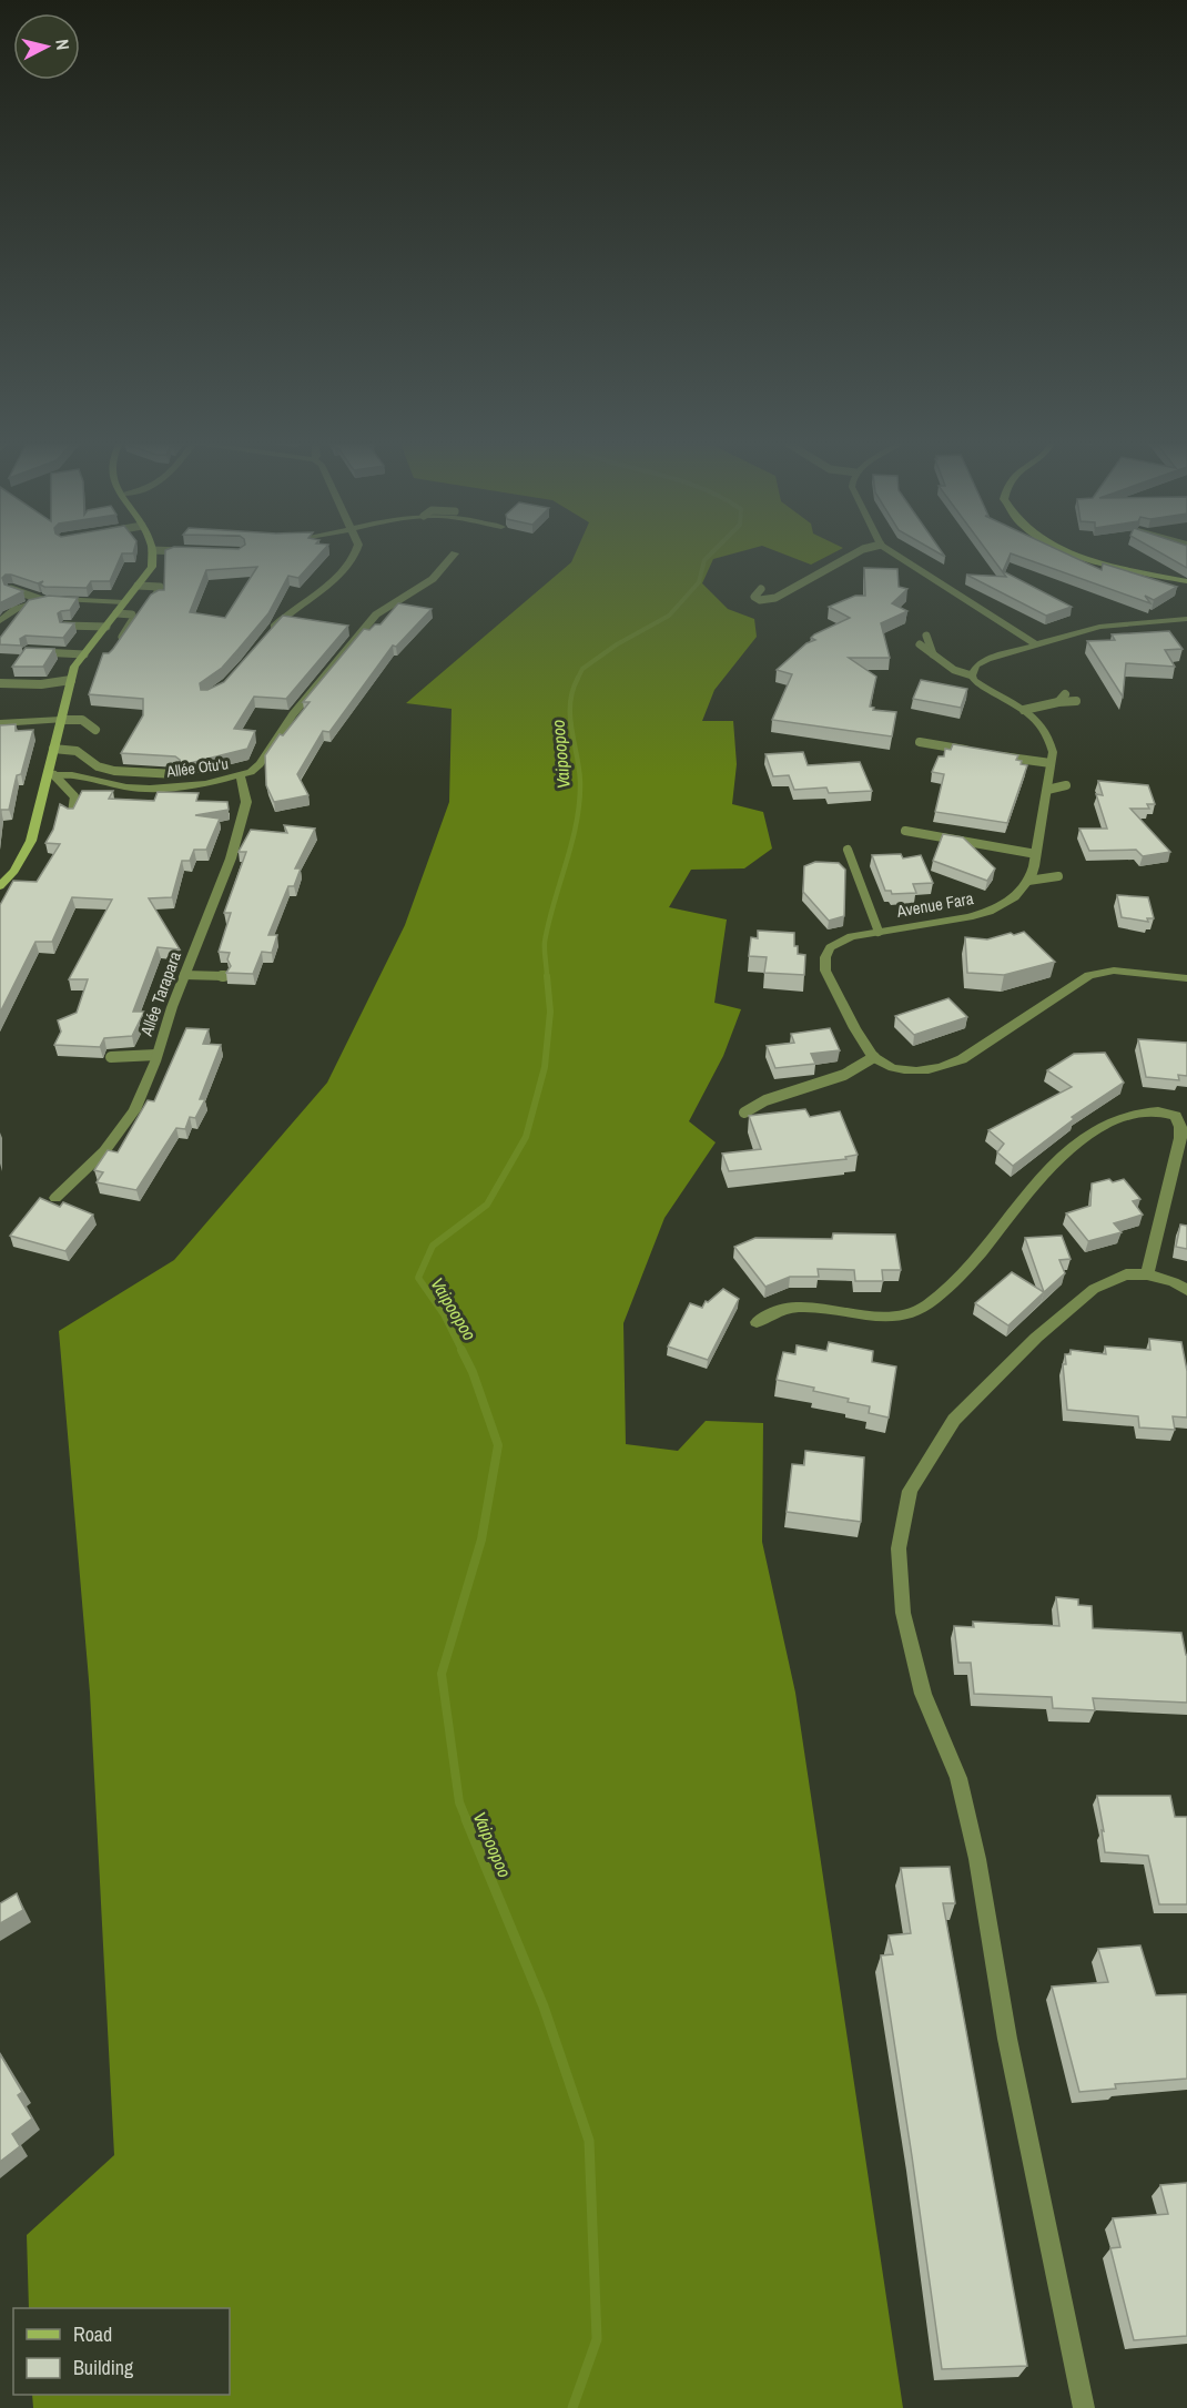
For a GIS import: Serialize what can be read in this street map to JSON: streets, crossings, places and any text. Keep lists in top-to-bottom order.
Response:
{
  "streets": {
    "street": ["Allée Otu'u", "Avenue Fara", "Allée Tarapara"]
  },
  "crossings": [
    ["Allée Otu'u", "Allée Tarapara"]
  ],
  "water": ["Vaipoopoo"],
  "legend": ["Road", "Building"],
  "north": "right"
}
